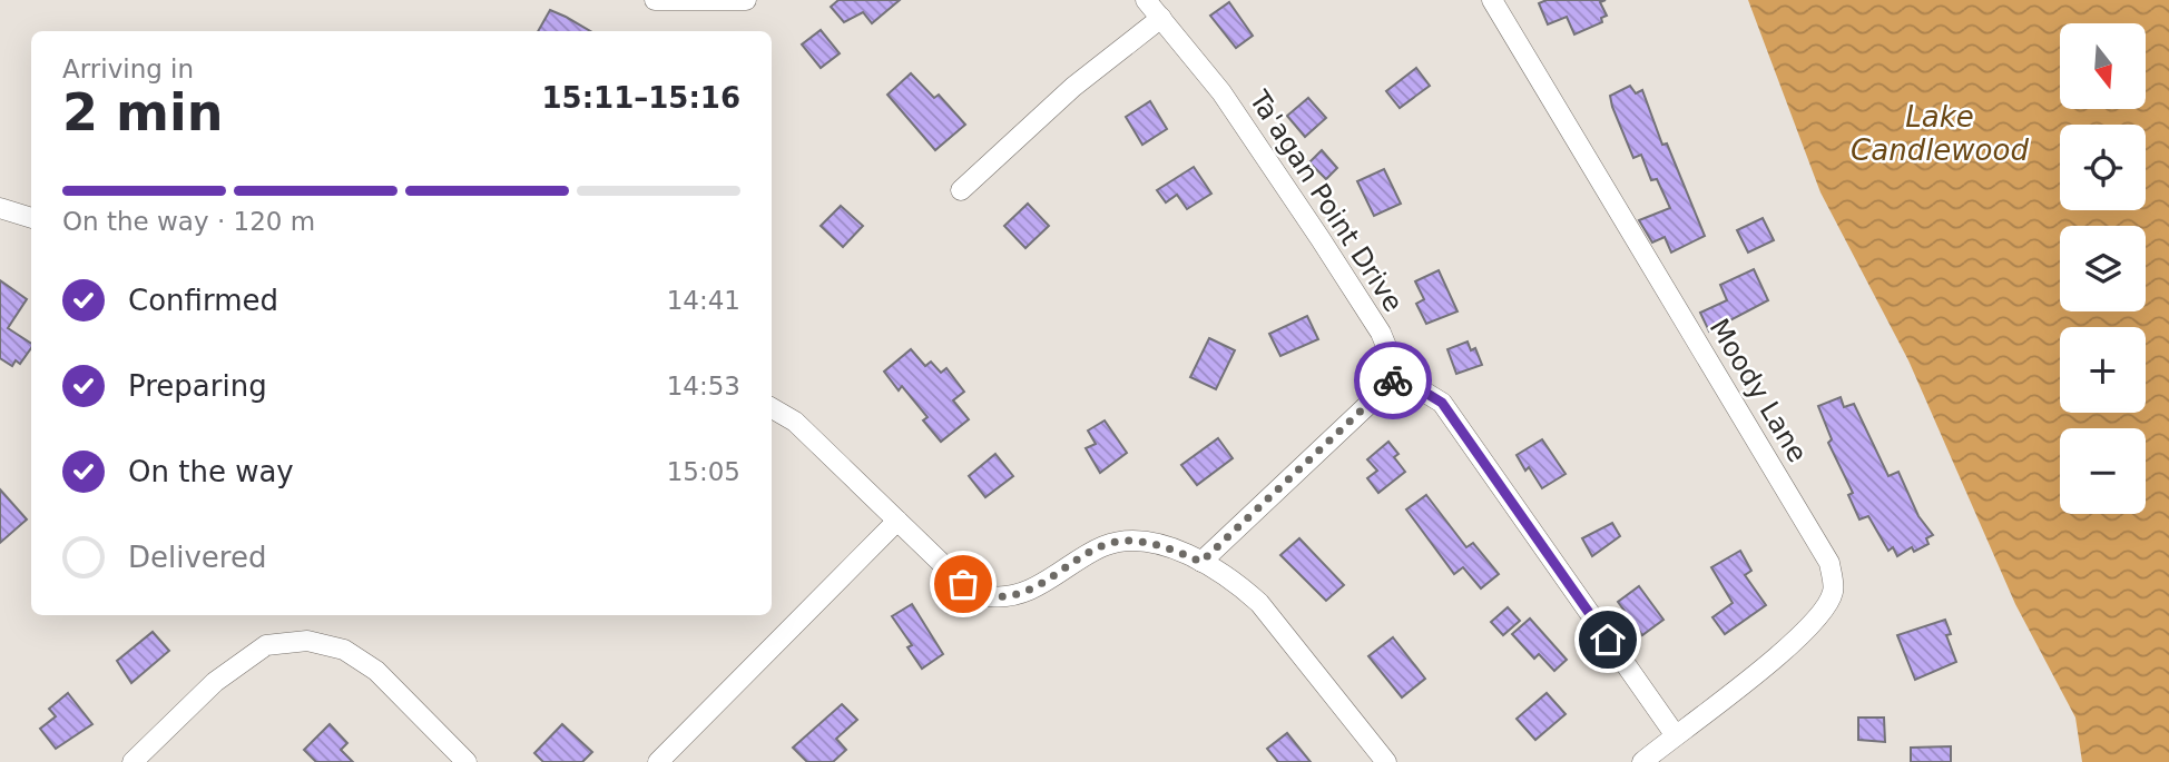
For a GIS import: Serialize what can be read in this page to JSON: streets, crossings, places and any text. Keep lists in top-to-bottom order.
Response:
{
  "streets": {
    "street": ["Ta'agan Point Drive", "Moody Lane"]
  },
  "water": ["Lake Candlewood"],
  "north": "bottom",
  "page": {
    "map_buttons": ["+", "−"],
    "heading": ["2 min", "Arriving in", "15:11–15:16"],
    "bar": "On the way · 120 m",
    "list": [
      ["Confirmed", "14:41"],
      ["Preparing", "14:53"],
      ["On the way", "15:05"],
      "Delivered"
    ]
  }
}
